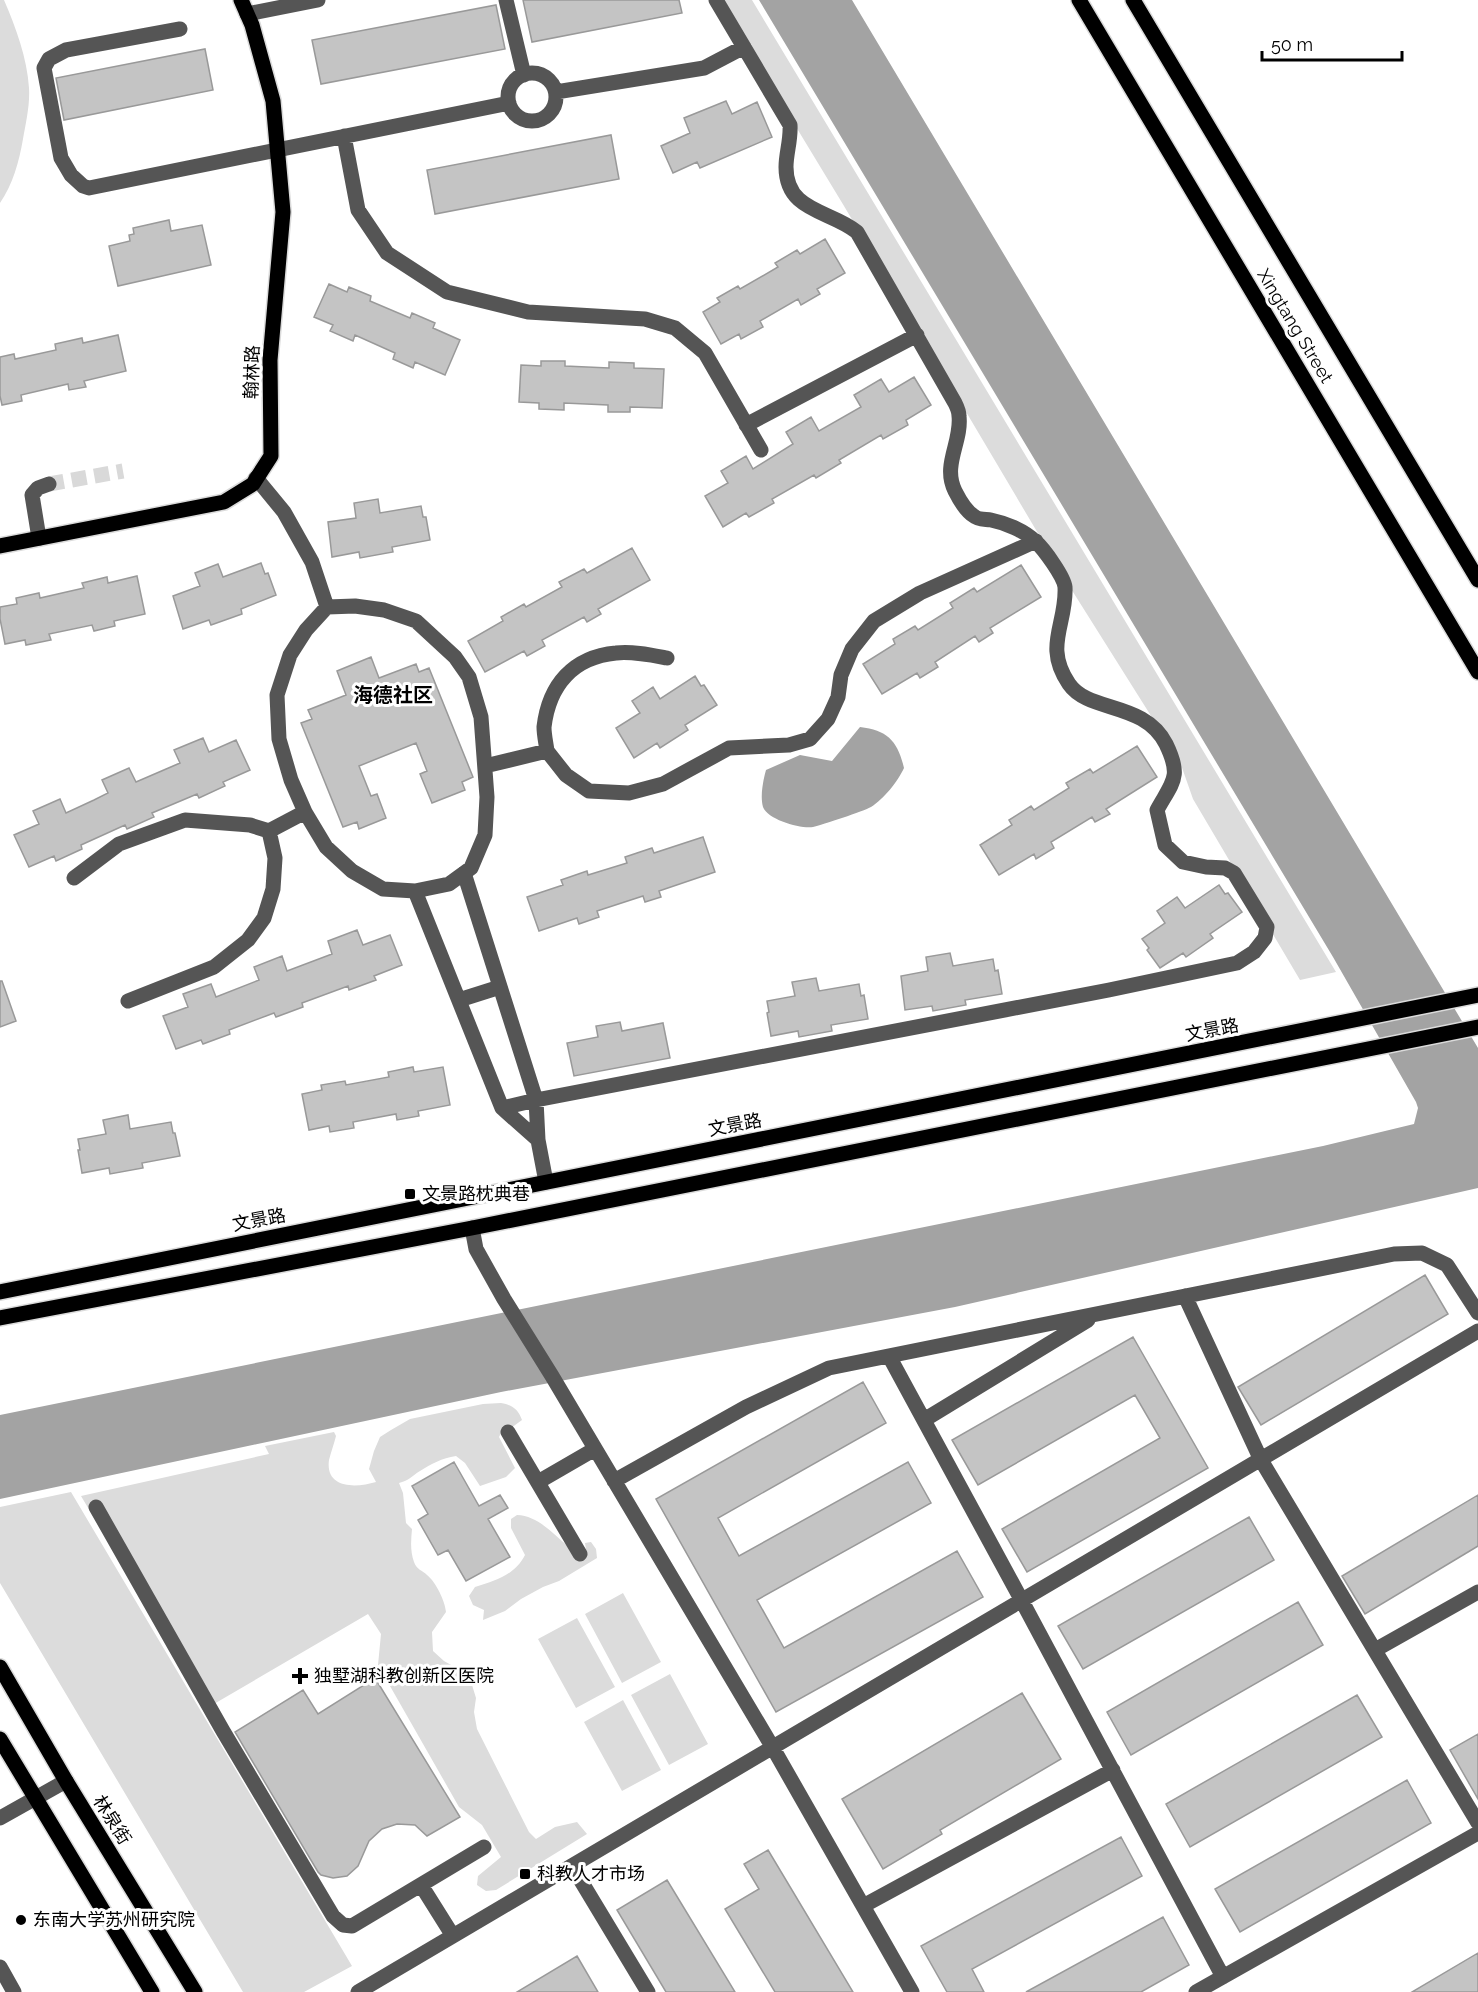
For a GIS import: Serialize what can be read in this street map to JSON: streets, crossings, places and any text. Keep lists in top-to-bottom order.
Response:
{
  "streets": {
    "main road": [
      "Xingtang Street",
      "翰林路",
      "文景路",
      "林泉街"
    ]
  },
  "districts": ["海德社区"],
  "places": {
    "transit": ["文景路枕典巷", "科教人才市场"],
    "health": ["独墅湖科教创新区医院"],
    "other": ["东南大学苏州研究院"]
  },
  "scale_bar": "50 m"
}
